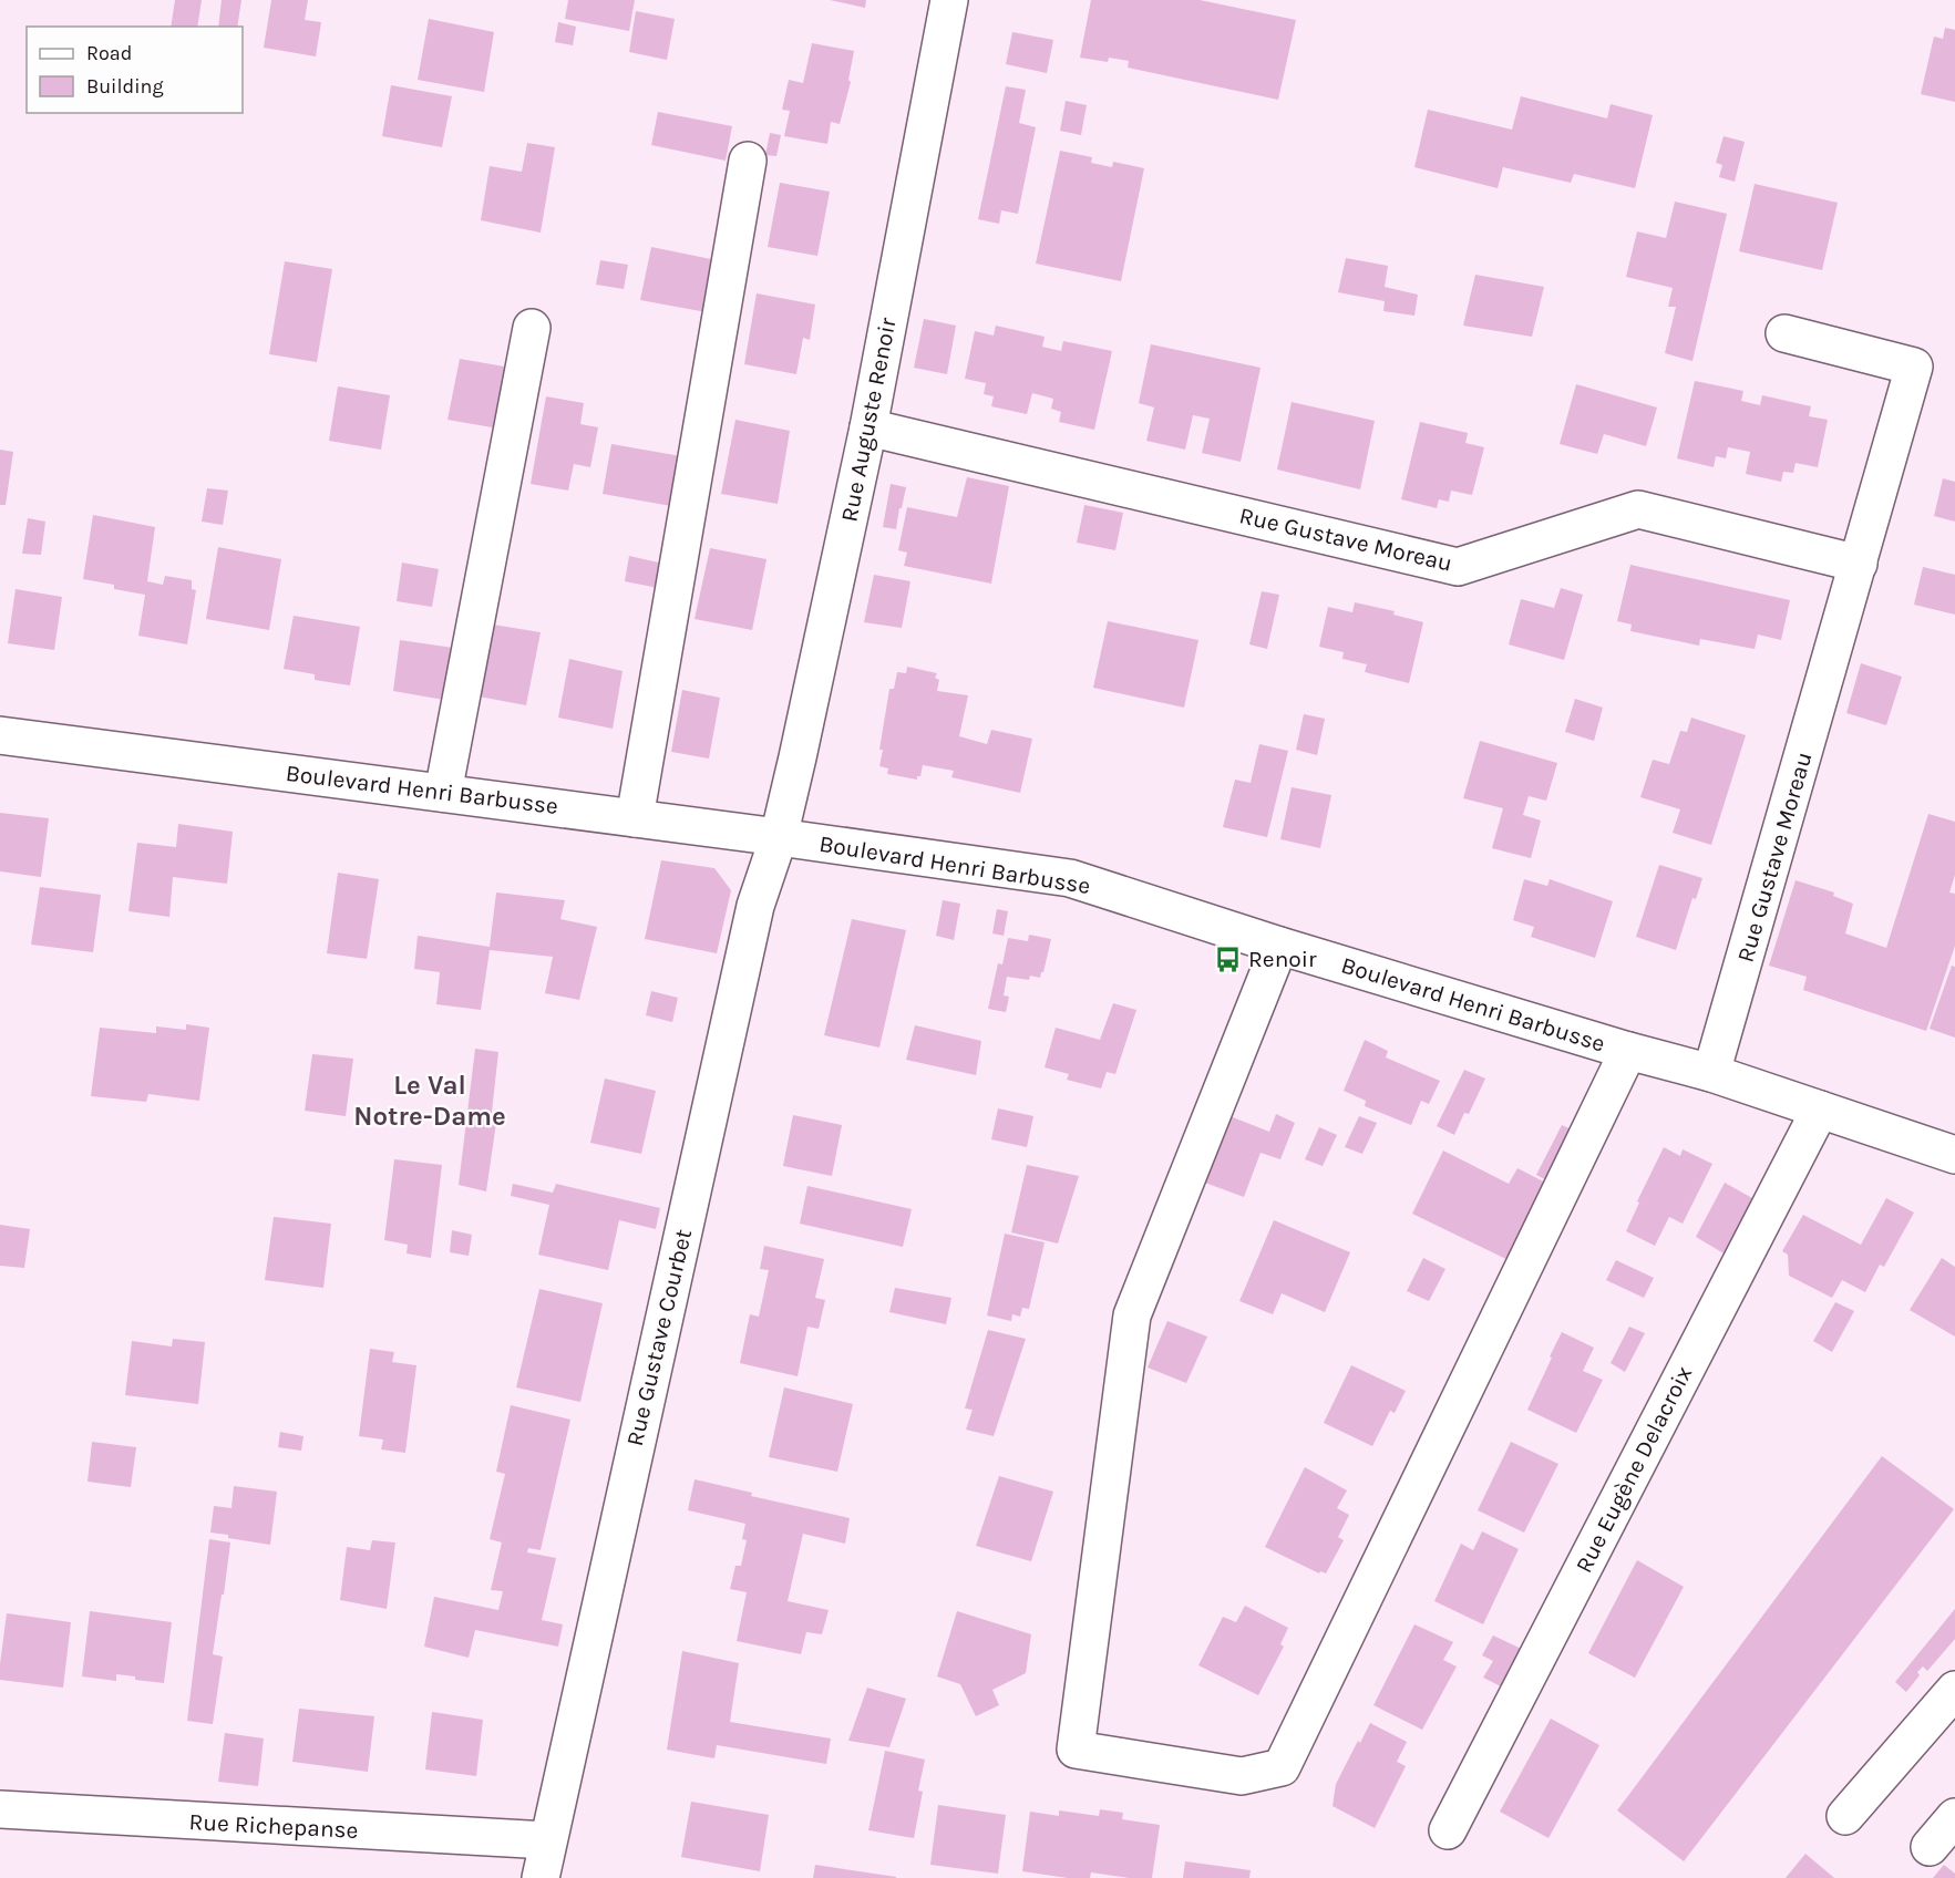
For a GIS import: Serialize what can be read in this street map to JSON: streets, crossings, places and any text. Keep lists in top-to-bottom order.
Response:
{
  "streets": {
    "street": [
      "Rue Auguste Renoir",
      "Rue Gustave Moreau",
      "Boulevard Henri Barbusse",
      "Rue Gustave Courbet",
      "Rue Eugène Delacroix",
      "Rue Richepanse"
    ]
  },
  "crossings": [
    ["Rue Auguste Renoir", "Rue Gustave Moreau"],
    ["Rue Auguste Renoir", "Boulevard Henri Barbusse"],
    ["Rue Auguste Renoir", "Rue Gustave Courbet"],
    ["Rue Gustave Moreau", "Boulevard Henri Barbusse"],
    ["Boulevard Henri Barbusse", "Rue Gustave Courbet"],
    ["Boulevard Henri Barbusse", "Rue Eugène Delacroix"],
    ["Rue Gustave Courbet", "Rue Richepanse"]
  ],
  "districts": ["Le Val Notre-Dame"],
  "places": {
    "bus stop": ["Renoir"]
  },
  "legend": ["Road", "Building"]
}
